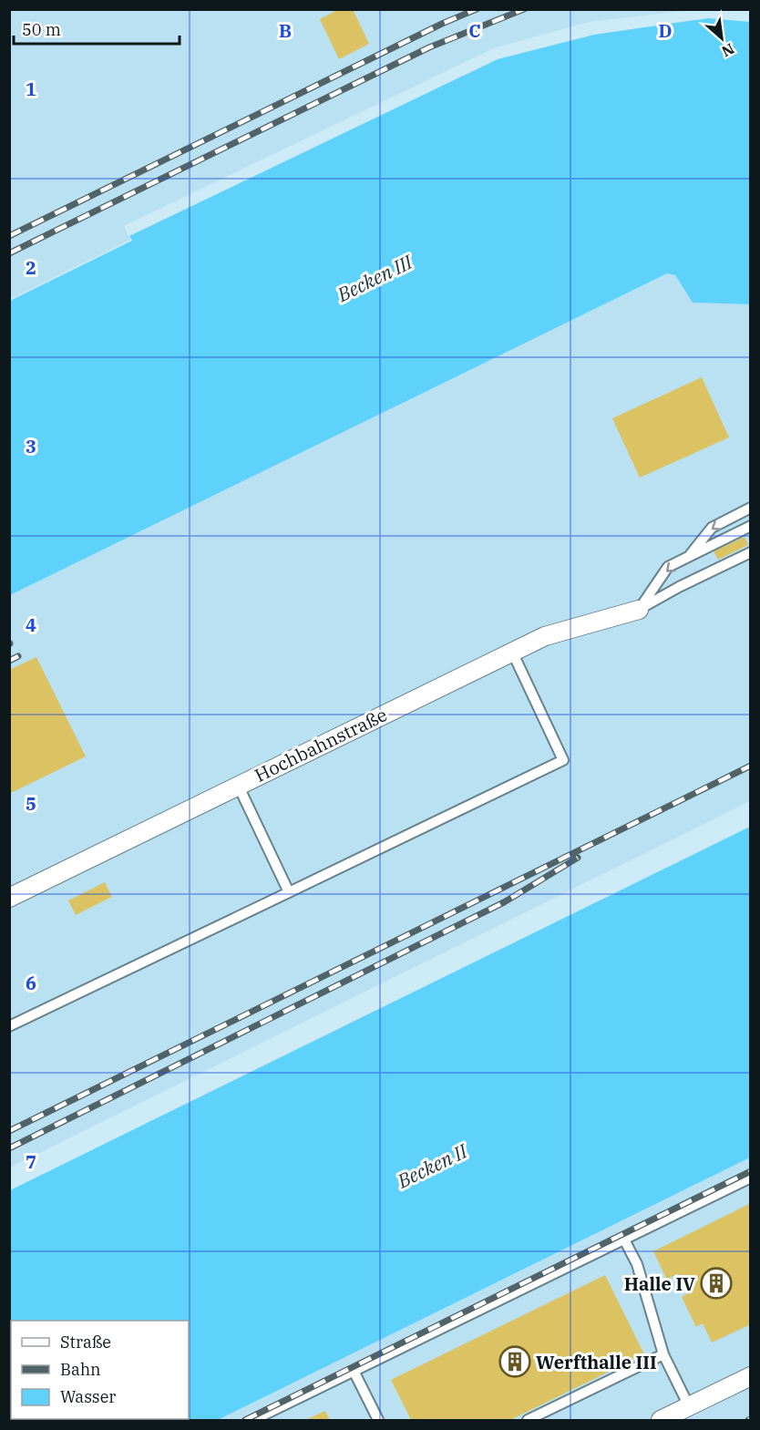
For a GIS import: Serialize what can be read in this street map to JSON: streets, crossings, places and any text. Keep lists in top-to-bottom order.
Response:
{
  "streets": {
    "street": ["Hochbahnstraße"]
  },
  "water": ["Becken III", "Becken II"],
  "places": {
    "building": ["Halle IV", "Werfthalle III"]
  },
  "legend": ["Straße", "Bahn", "Wasser"],
  "scale_bar": "50 m",
  "north": "bottom right",
  "grid": {
    "columns": ["B", "C", "D"],
    "rows": [
      "1",
      "2",
      "3",
      "4",
      "5",
      "6",
      "7"
    ]
  }
}
